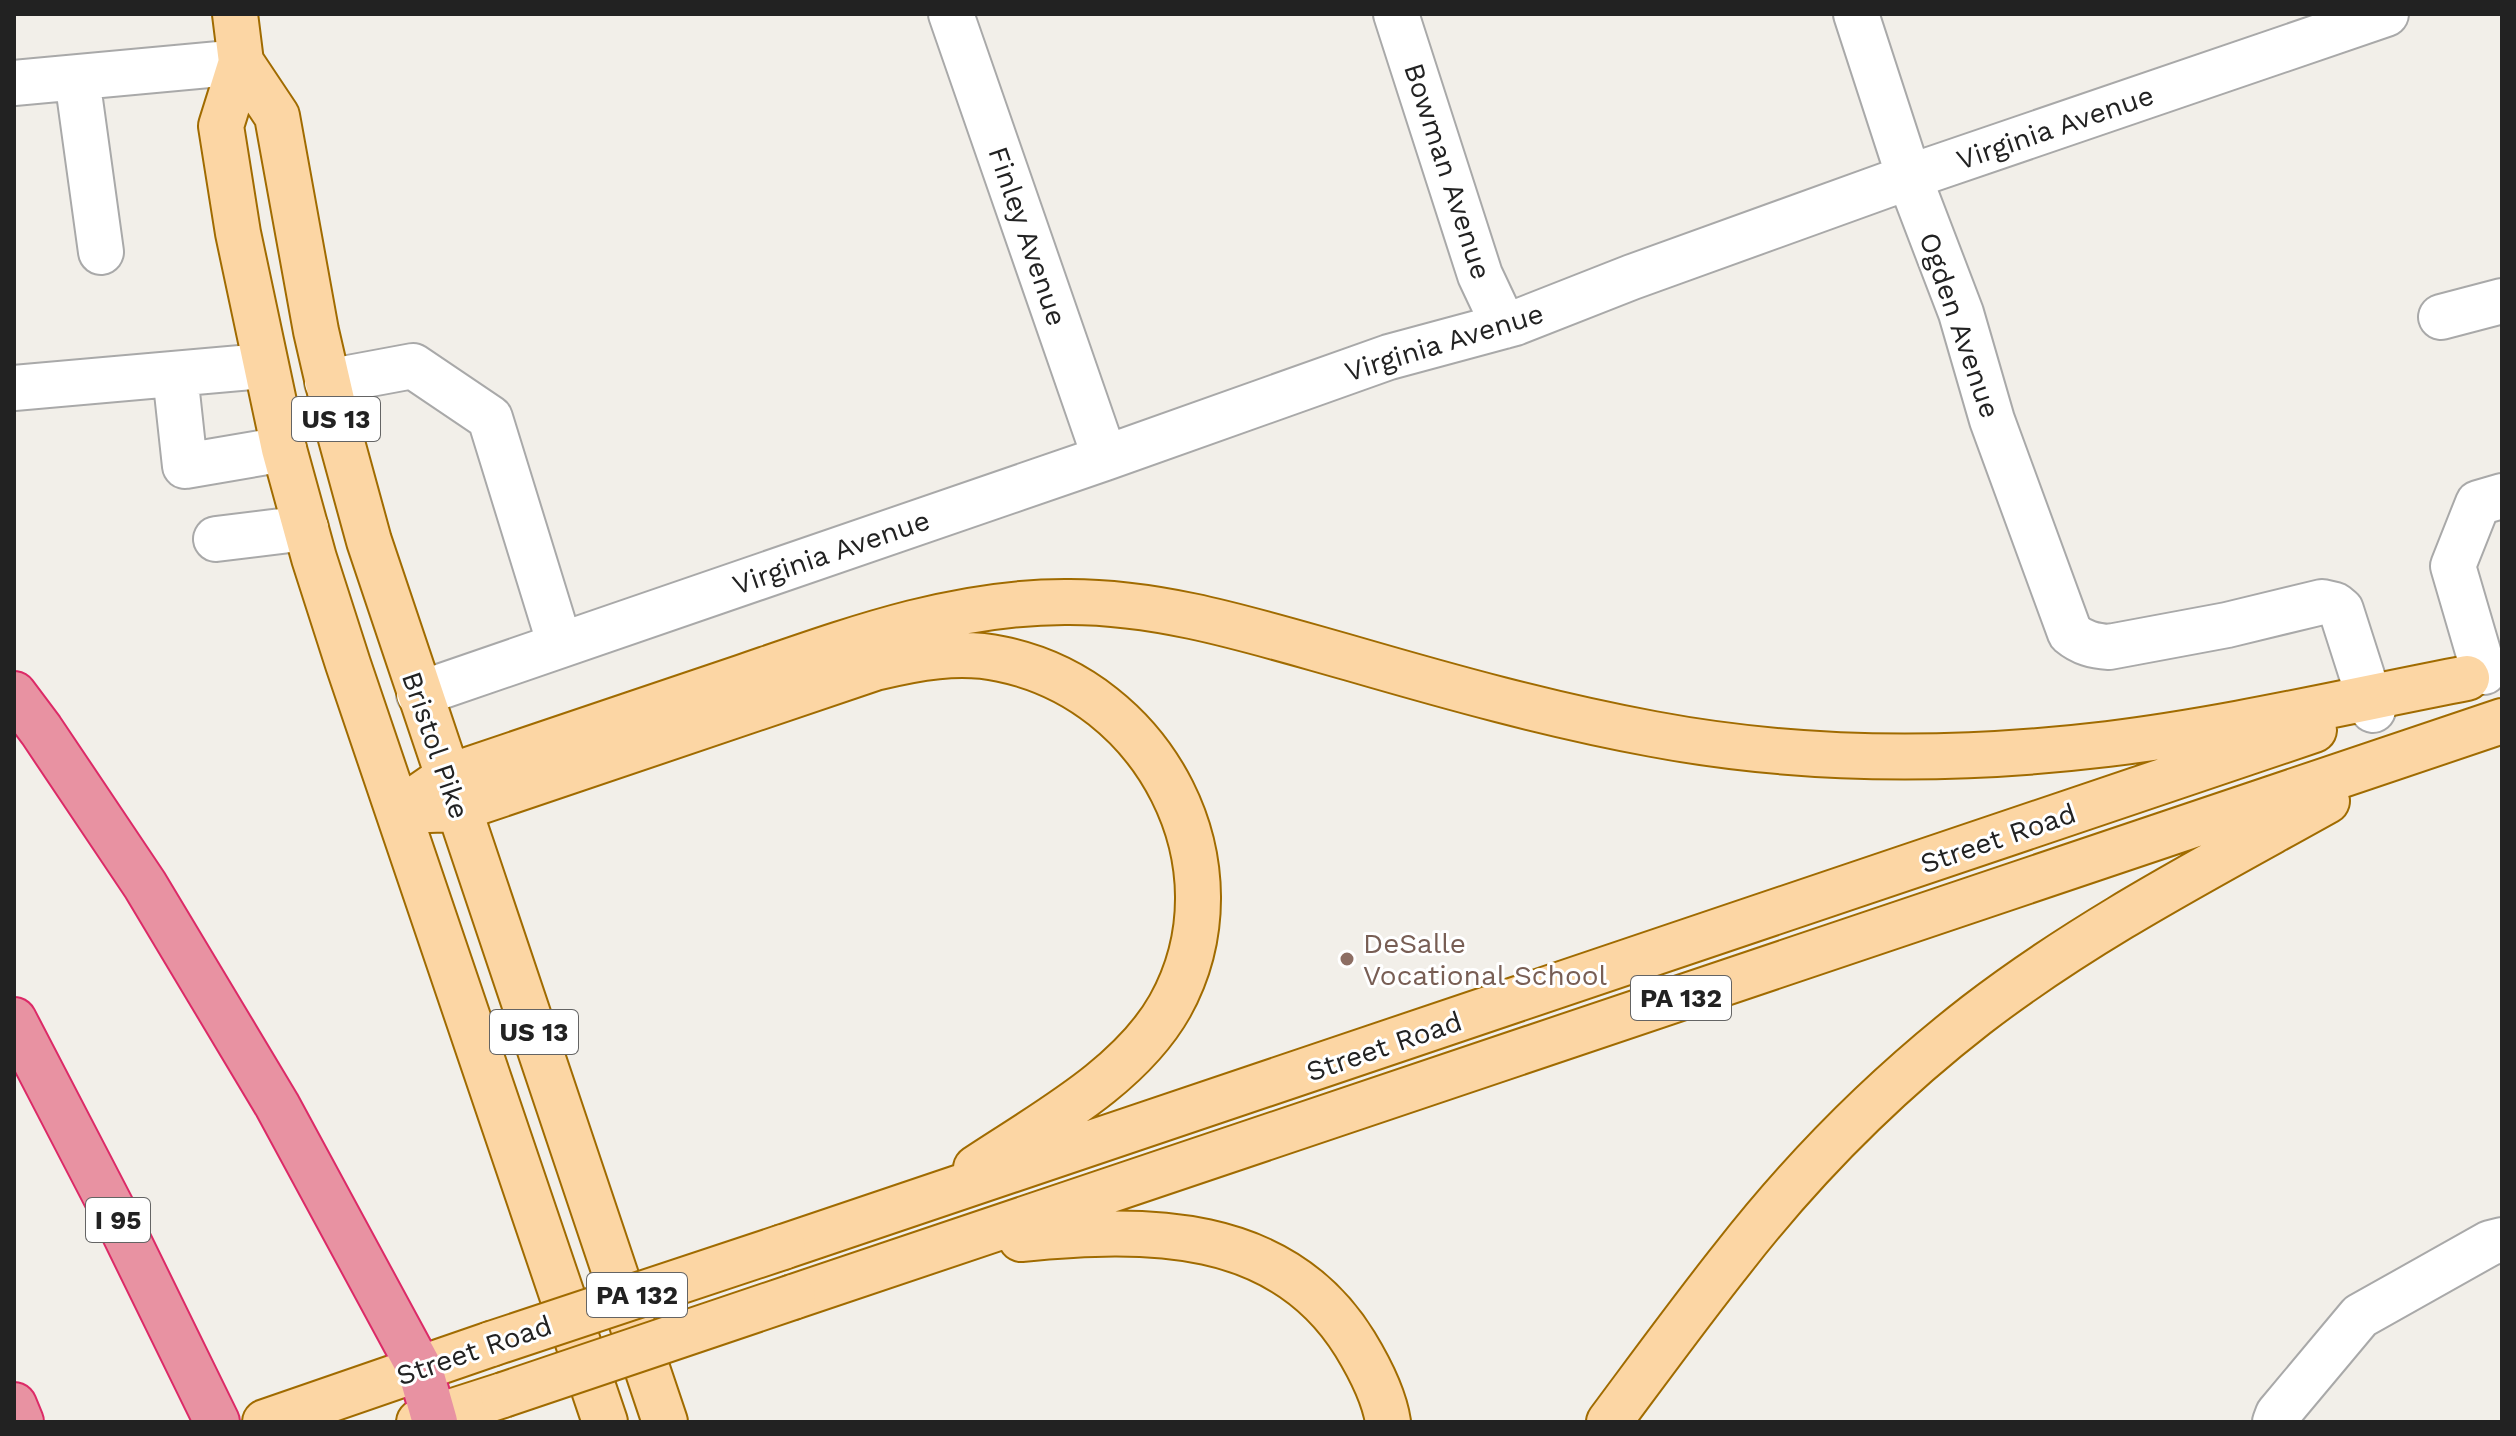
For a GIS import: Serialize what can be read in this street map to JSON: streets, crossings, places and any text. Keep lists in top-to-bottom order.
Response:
{
  "streets": {
    "highway": ["I 95"],
    "main road": [
      "US 13",
      "Bristol Pike",
      "Street Road",
      "PA 132"
    ],
    "street": [
      "Virginia Avenue",
      "Bowman Avenue",
      "Finley Avenue",
      "Ogden Avenue"
    ]
  },
  "crossings": [
    ["Virginia Avenue", "Bowman Avenue"],
    ["Virginia Avenue", "Finley Avenue"],
    ["Virginia Avenue", "Ogden Avenue"],
    ["Virginia Avenue", "Bristol Pike"],
    ["Ogden Avenue", "Street Road"]
  ],
  "places": ["DeSalle Vocational School"]
}
